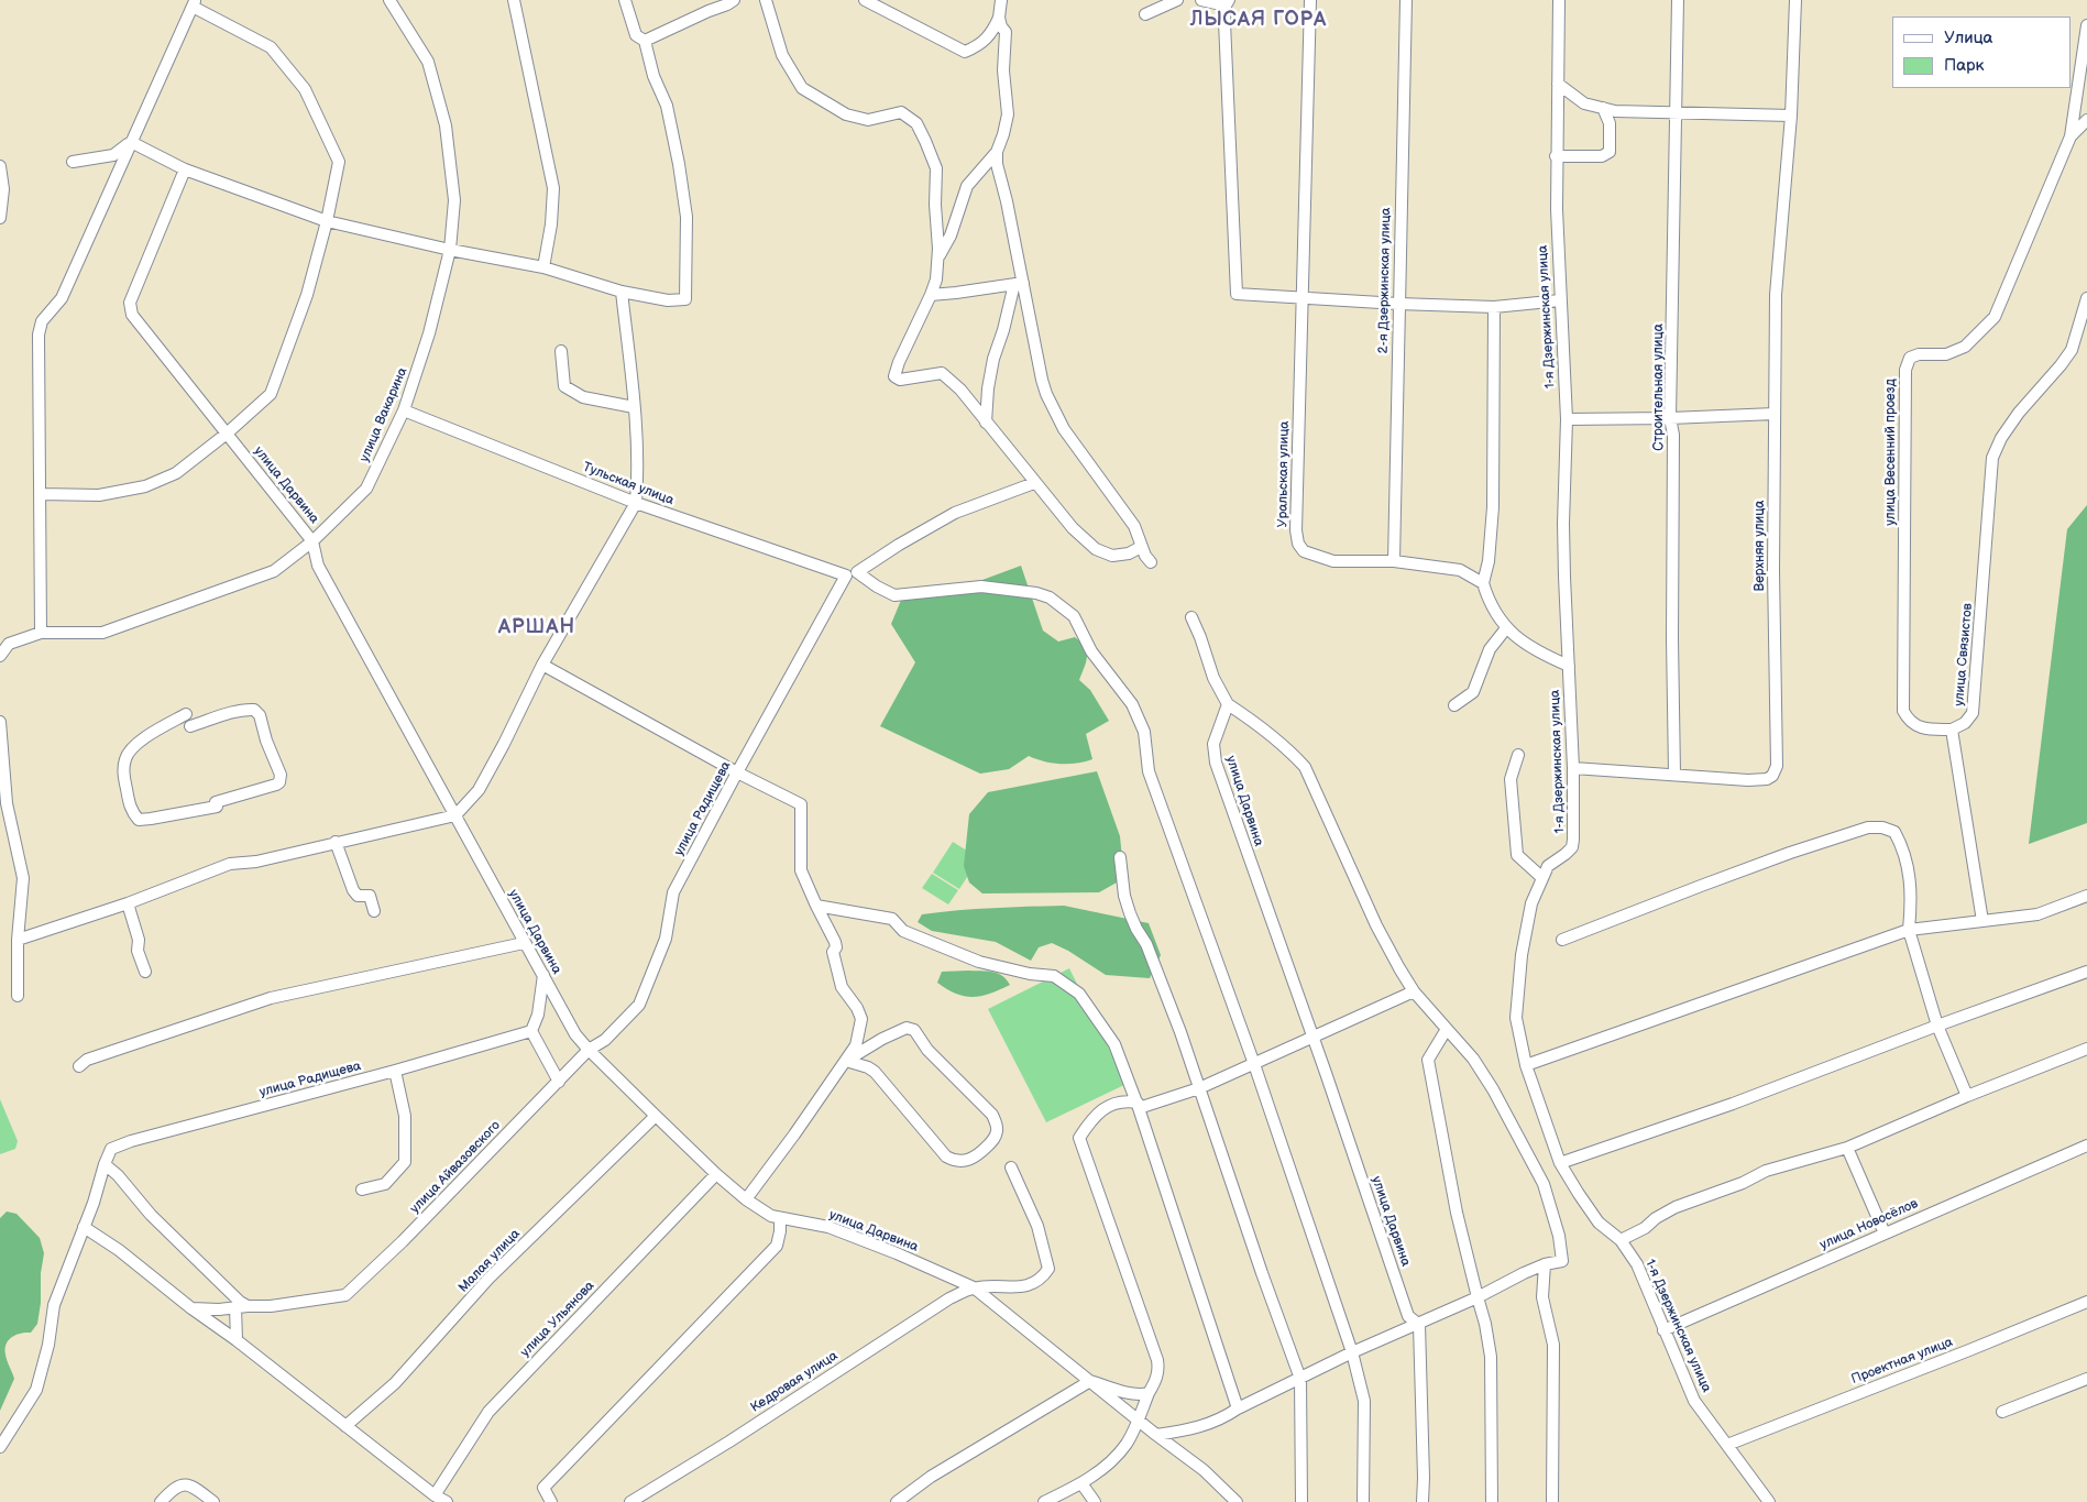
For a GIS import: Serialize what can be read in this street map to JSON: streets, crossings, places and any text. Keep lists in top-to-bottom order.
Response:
{
  "streets": {
    "street": [
      "2-я Дзержинская улица",
      "1-я Дзержинская улица",
      "Строительная улица",
      "улица Вакарина",
      "улица Весенний проезд",
      "Уральская улица",
      "Тульская улица",
      "улица Дарвина",
      "Верхняя улица",
      "улица Связистов",
      "улица Радищева",
      "улица Айвазовского",
      "улица Новосёлов",
      "Малая улица",
      "улица Ульянова",
      "Проектная улица",
      "Кедровая улица"
    ]
  },
  "crossings": [
    ["2-я Дзержинская улица", "Уральская улица"],
    ["1-я Дзержинская улица", "Верхняя улица"],
    ["1-я Дзержинская улица", "улица Новосёлов"],
    ["1-я Дзержинская улица", "Проектная улица"],
    ["Строительная улица", "Верхняя улица"],
    ["улица Вакарина", "Тульская улица"],
    ["улица Вакарина", "улица Дарвина"],
    ["улица Весенний проезд", "улица Связистов"],
    ["Тульская улица", "улица Радищева"],
    ["улица Дарвина", "улица Радищева"],
    ["улица Дарвина", "улица Айвазовского"],
    ["улица Дарвина", "Малая улица"],
    ["улица Дарвина", "улица Ульянова"],
    ["улица Дарвина", "Кедровая улица"],
    ["улица Радищева", "улица Айвазовского"]
  ],
  "districts": ["ЛЫСАЯ ГОРА", "АРШАН"],
  "legend": ["Улица", "Парк"]
}
